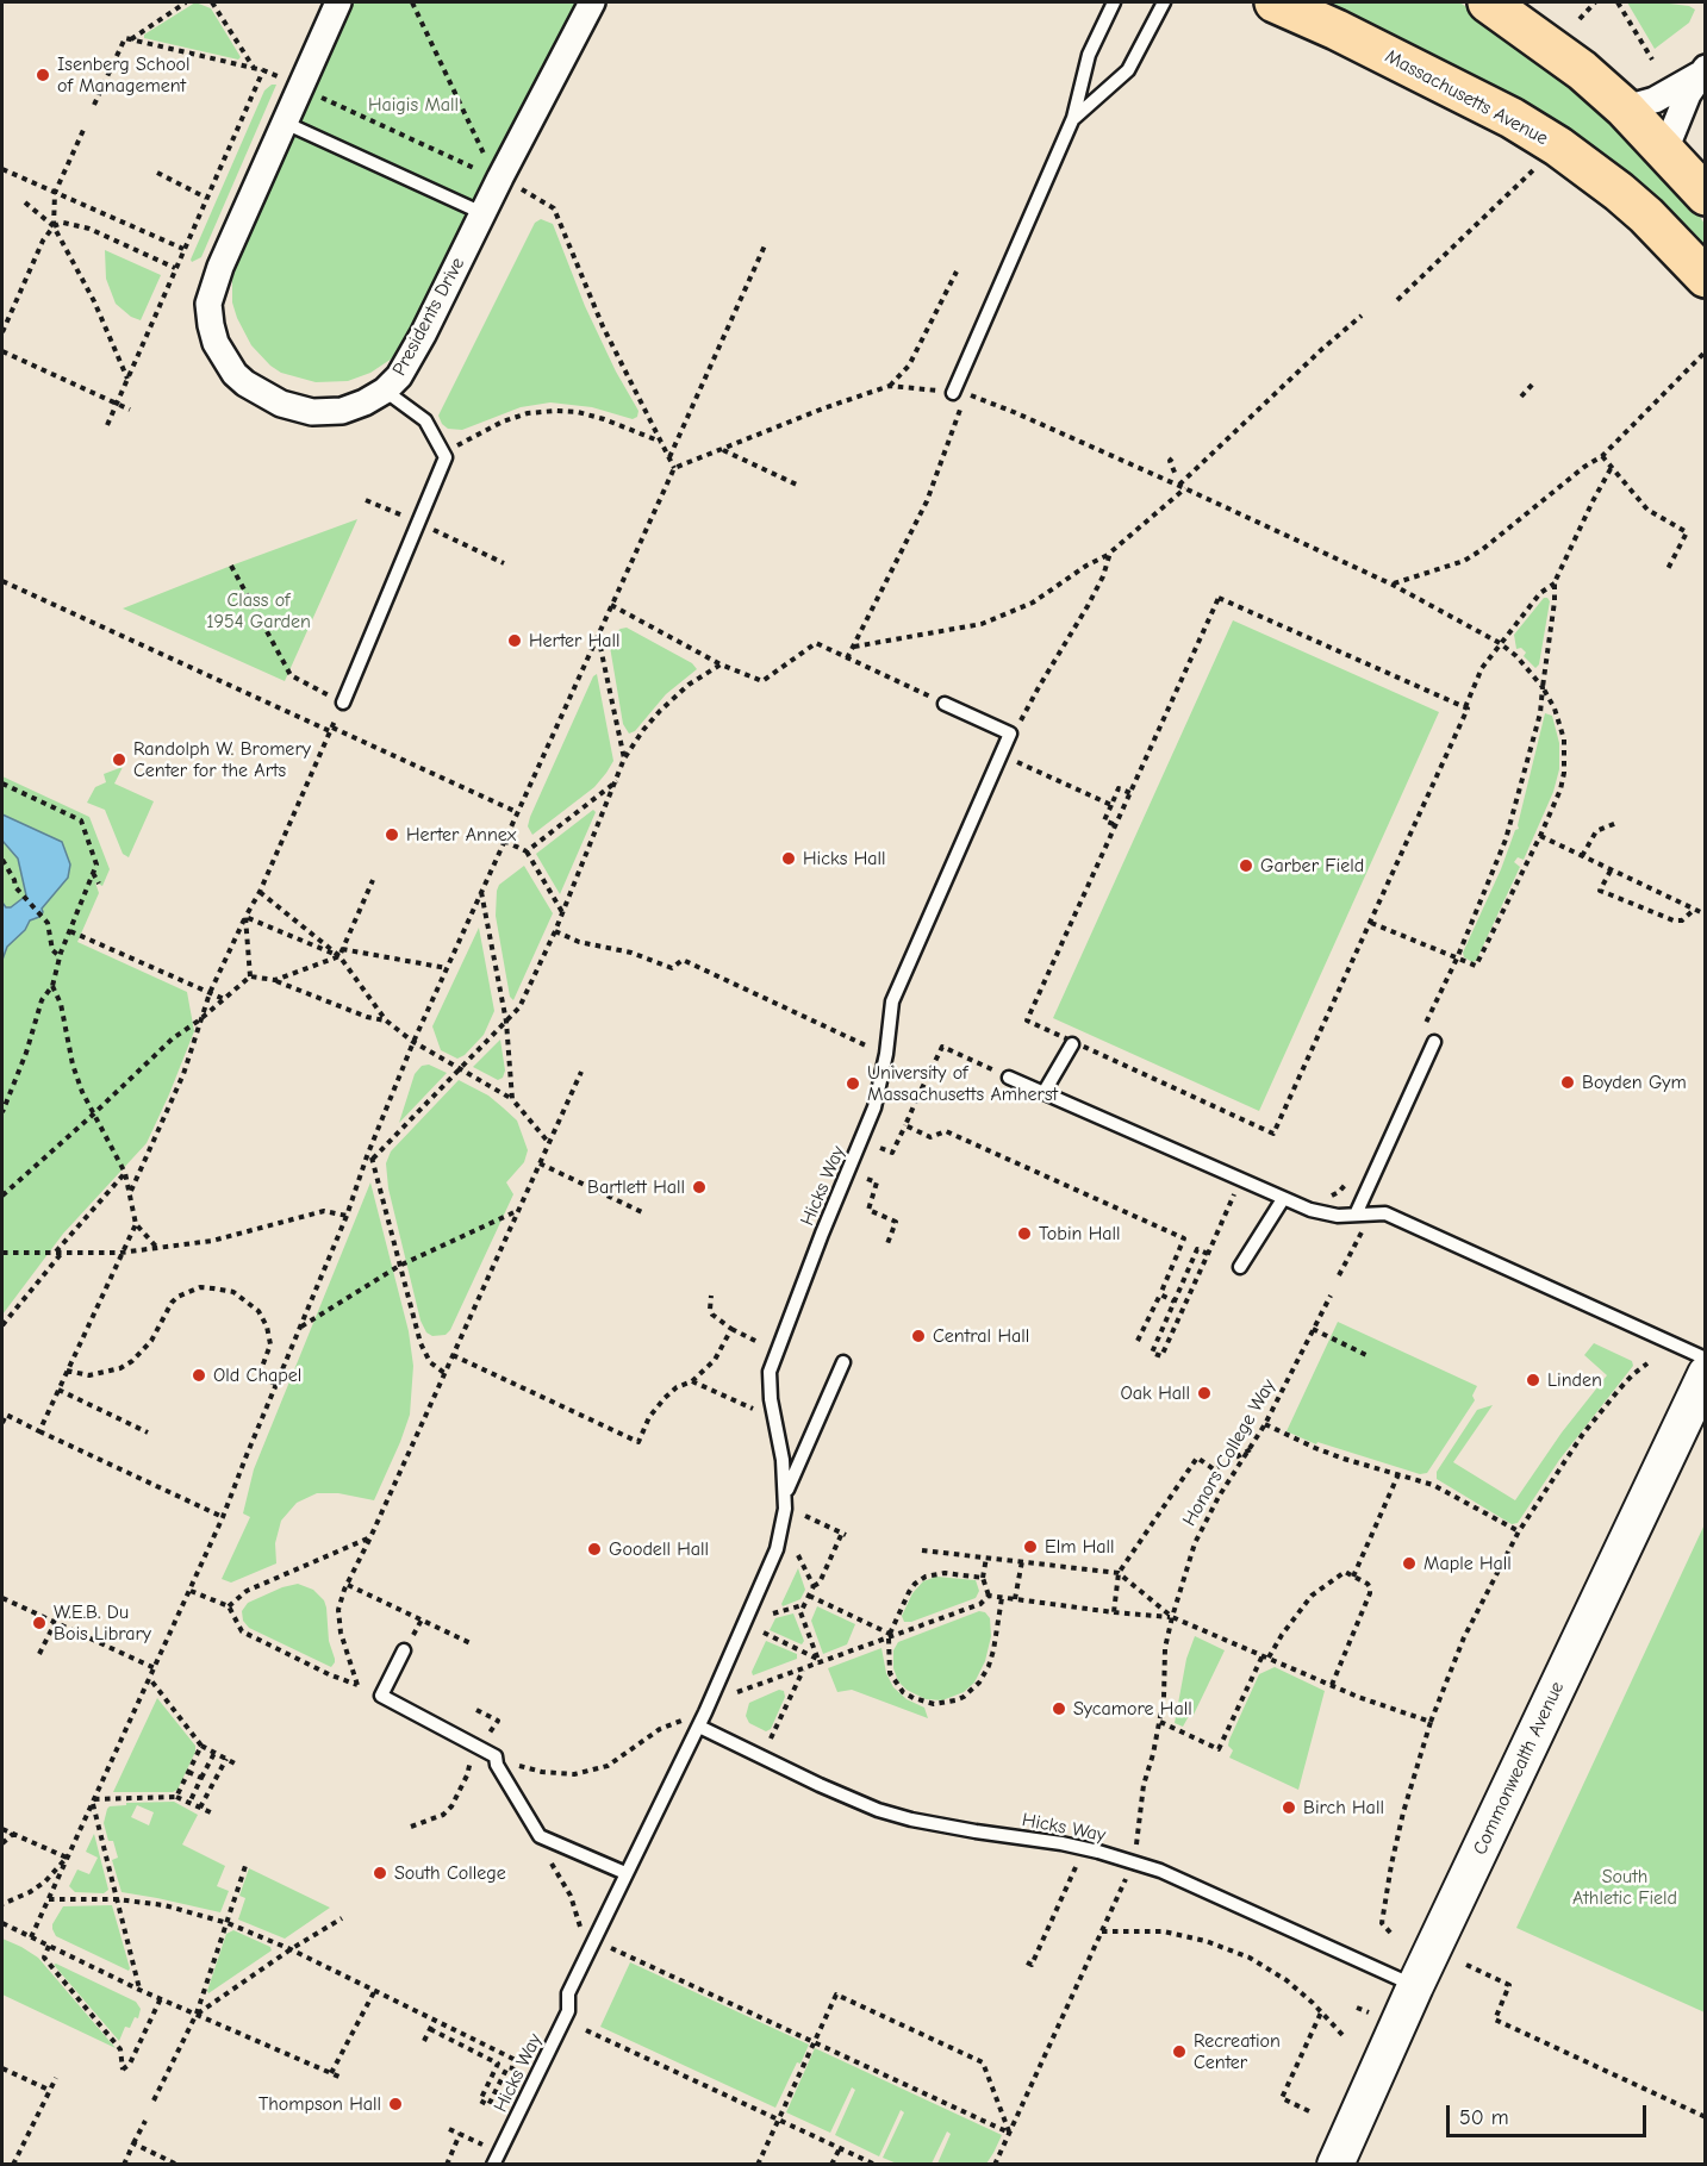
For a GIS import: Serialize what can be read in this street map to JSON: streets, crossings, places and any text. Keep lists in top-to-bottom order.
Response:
{
  "streets": {
    "main road": ["Massachusetts Avenue", "Commonwealth Avenue"],
    "street": ["Presidents Drive"],
    "lane": ["Hicks Way"],
    "path": ["Honors College Way"]
  },
  "crossings": [
    ["Hicks Way", "Commonwealth Avenue"]
  ],
  "parks": ["Haigis Mall", "Class of 1954 Garden", "South Athletic Field"],
  "places": [
    "Isenberg School of Management",
    "Herter Hall",
    "Randolph W. Bromery Center for the Arts",
    "Herter Annex",
    "Hicks Hall",
    "Garber Field",
    "Boyden Gym",
    "University of Massachusetts Amherst",
    "Bartlett Hall",
    "Tobin Hall",
    "Central Hall",
    "Old Chapel",
    "Linden",
    "Oak Hall",
    "Elm Hall",
    "Goodell Hall",
    "Maple Hall",
    "W.E.B. Du Bois Library",
    "Sycamore Hall",
    "Birch Hall",
    "South College",
    "Recreation Center",
    "Thompson Hall"
  ],
  "scale_bar": "50 m"
}
